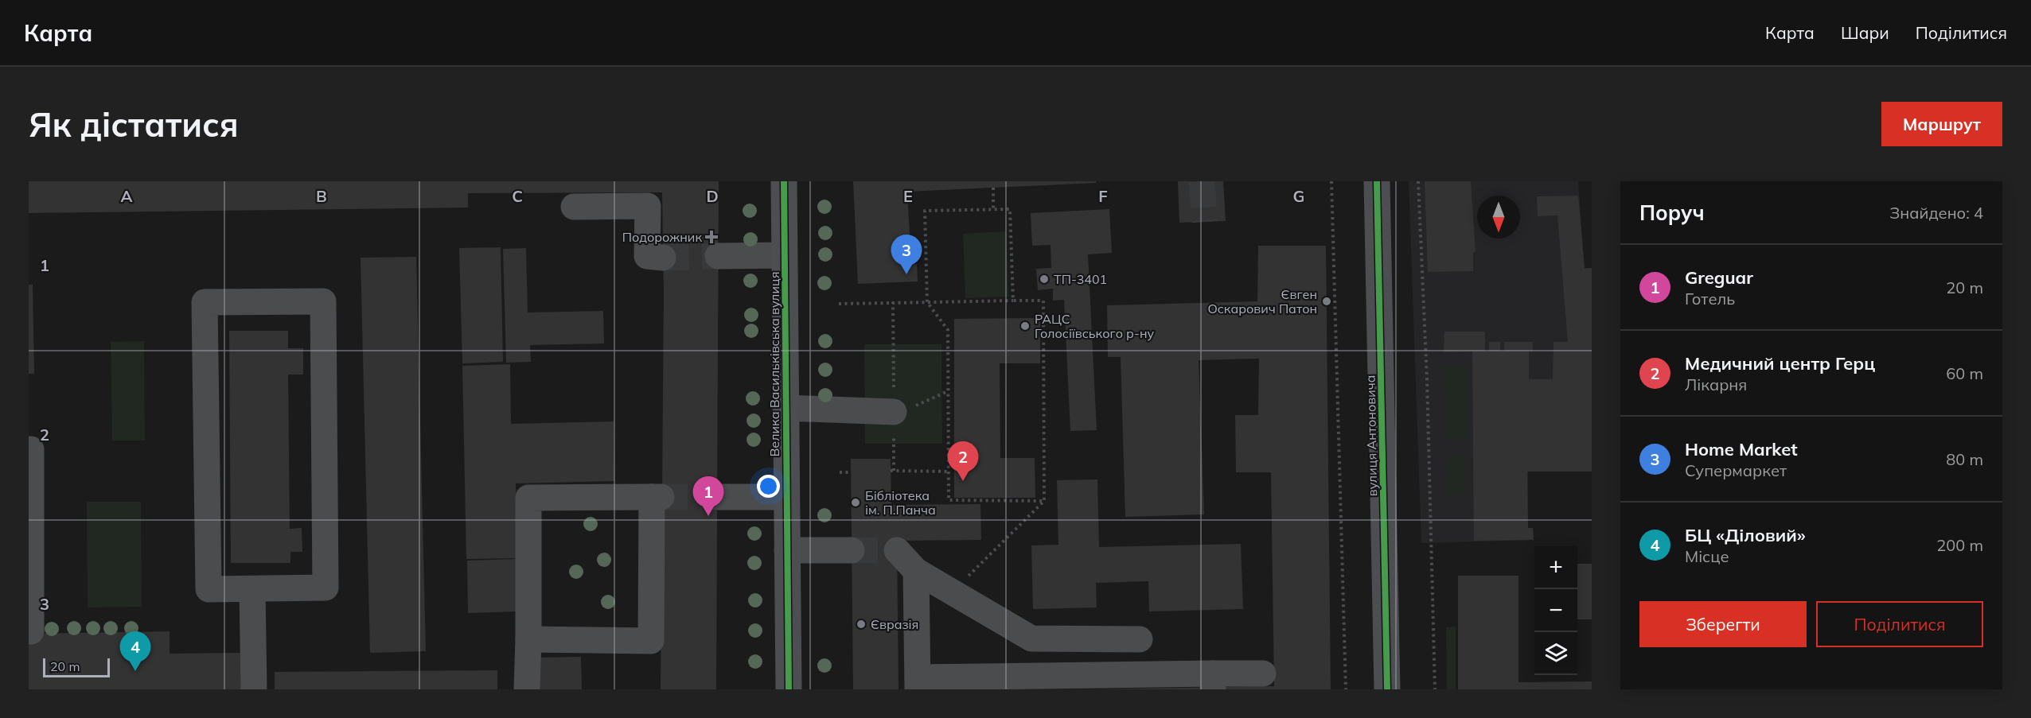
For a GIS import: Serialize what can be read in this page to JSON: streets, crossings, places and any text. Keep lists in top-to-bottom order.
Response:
{
  "streets": {
    "main road": ["Велика Васильківська вулиця", "вулиця Антоновича"]
  },
  "places": {
    "health": ["Подорожник"],
    "other": [
      "ТП-3401",
      "Євген Оскарович Патон",
      "РАЦС Голосіївського р-ну",
      "Бібліотека ім. П.Панча",
      "Євразія"
    ]
  },
  "scale_bar": "20 m",
  "north": "bottom",
  "page": {
    "header": "Карта",
    "nav": ["Карта", "Шари", "Поділитися"],
    "buttons": [
      "Маршрут",
      ["Зберегти", "Поділитися"]
    ],
    "title": "Як дістатися",
    "heading": ["Поруч", "Знайдено: 4"],
    "pins": [
      "3",
      "2",
      "1",
      "4"
    ],
    "list": [
      {
        "mark": "1",
        "name": "Greguar",
        "note": "Готель",
        "value": "20 m"
      },
      {
        "mark": "2",
        "name": "Медичний центр Герц",
        "note": "Лікарня",
        "value": "60 m"
      },
      {
        "mark": "3",
        "name": "Home Market",
        "note": "Супермаркет",
        "value": "80 m"
      },
      {
        "mark": "4",
        "name": "БЦ «Діловий»",
        "note": "Місце",
        "value": "200 m"
      }
    ],
    "map_buttons": ["+", "−"],
    "scale": "20 m"
  },
  "grid": {
    "columns": [
      "A",
      "B",
      "C",
      "D",
      "E",
      "F",
      "G"
    ],
    "rows": ["1", "2", "3"]
  }
}
